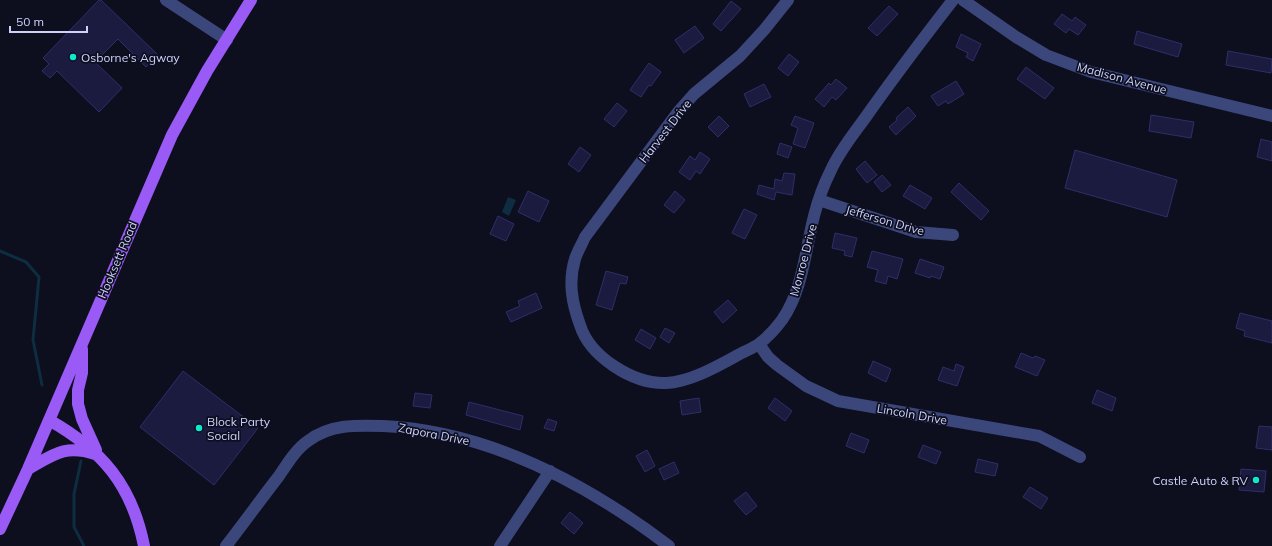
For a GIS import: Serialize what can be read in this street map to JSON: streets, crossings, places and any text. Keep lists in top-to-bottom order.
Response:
{
  "streets": {
    "main road": ["Hooksett Road"],
    "street": [
      "Madison Avenue",
      "Harvest Drive",
      "Jefferson Drive",
      "Monroe Drive",
      "Lincoln Drive",
      "Zapora Drive"
    ]
  },
  "crossings": [
    ["Harvest Drive", "Monroe Drive"],
    ["Jefferson Drive", "Monroe Drive"],
    ["Monroe Drive", "Lincoln Drive"]
  ],
  "places": ["Osborne's Agway", "Block Party Social", "Castle Auto & RV"],
  "scale_bar": "50 m"
}
